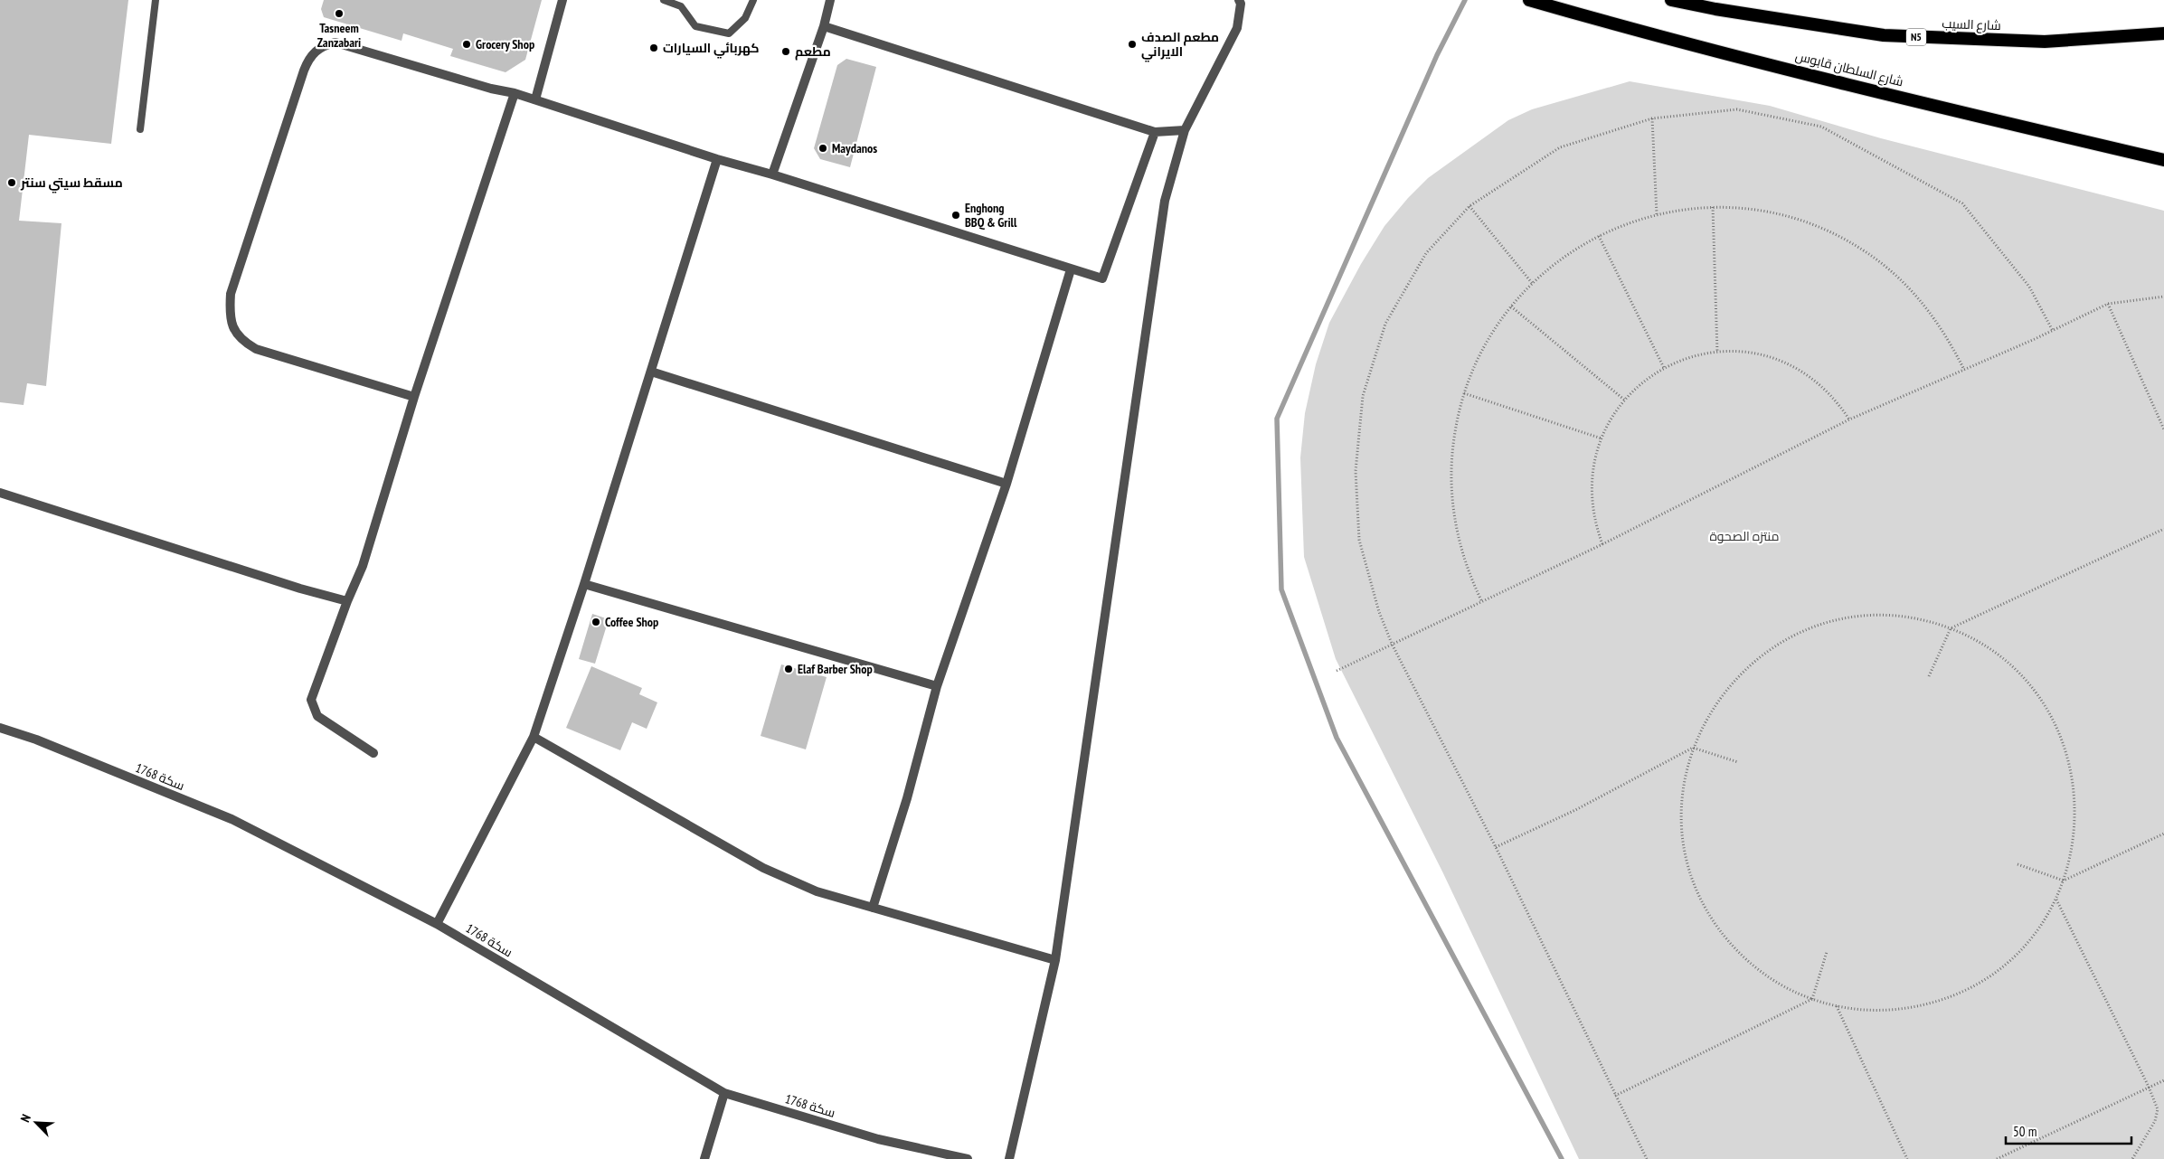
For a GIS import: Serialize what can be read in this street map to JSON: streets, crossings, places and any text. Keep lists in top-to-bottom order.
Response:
{
  "streets": {
    "highway": ["شارع السيب", "N5", "شارع السلطان قابوس"],
    "street": ["سكة 1768"]
  },
  "parks": ["منتزه الصحوة"],
  "places": [
    "Tasneem Zanzabari",
    "Grocery Shop",
    "مطعم الصدف الايراني",
    "كهربائي السيارات",
    "مطعم",
    "Maydanos",
    "مسقط سيتي سنتر",
    "Enghong BBQ & Grill",
    "Coffee Shop",
    "Elaf Barber Shop"
  ],
  "scale_bar": "50 m",
  "north": "top left"
}
